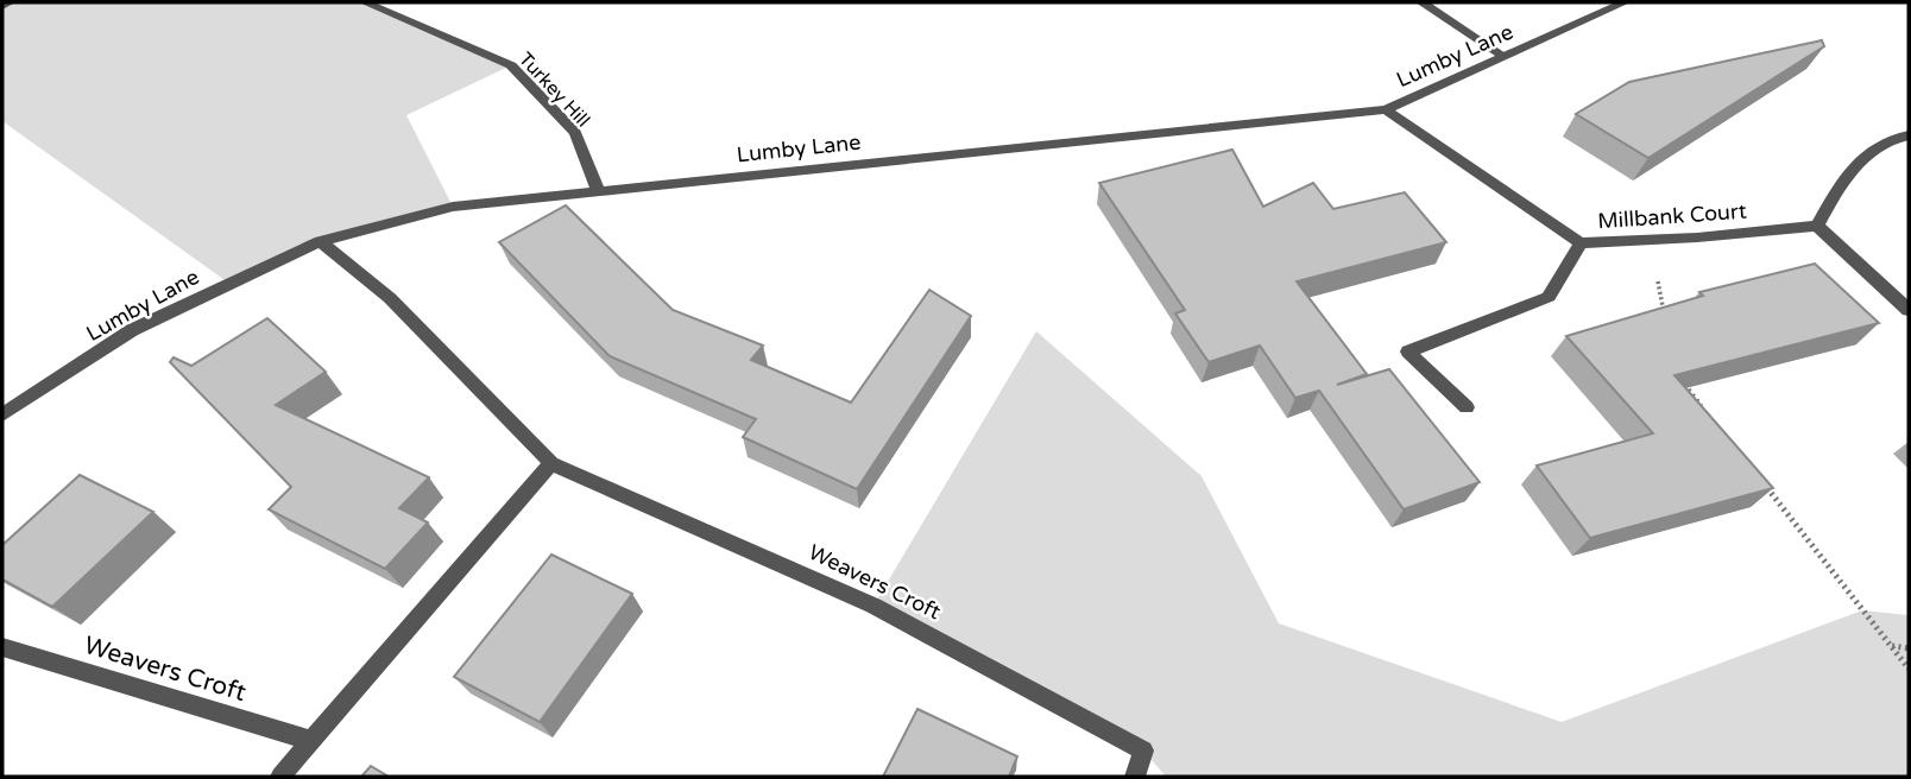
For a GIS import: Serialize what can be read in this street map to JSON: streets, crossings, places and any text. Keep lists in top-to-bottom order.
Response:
{
  "streets": {
    "street": [
      "Lumby Lane",
      "Turkey Hill",
      "Millbank Court",
      "Weavers Croft"
    ]
  },
  "crossings": [
    ["Lumby Lane", "Turkey Hill"],
    ["Lumby Lane", "Millbank Court"],
    ["Lumby Lane", "Weavers Croft"]
  ]
}
